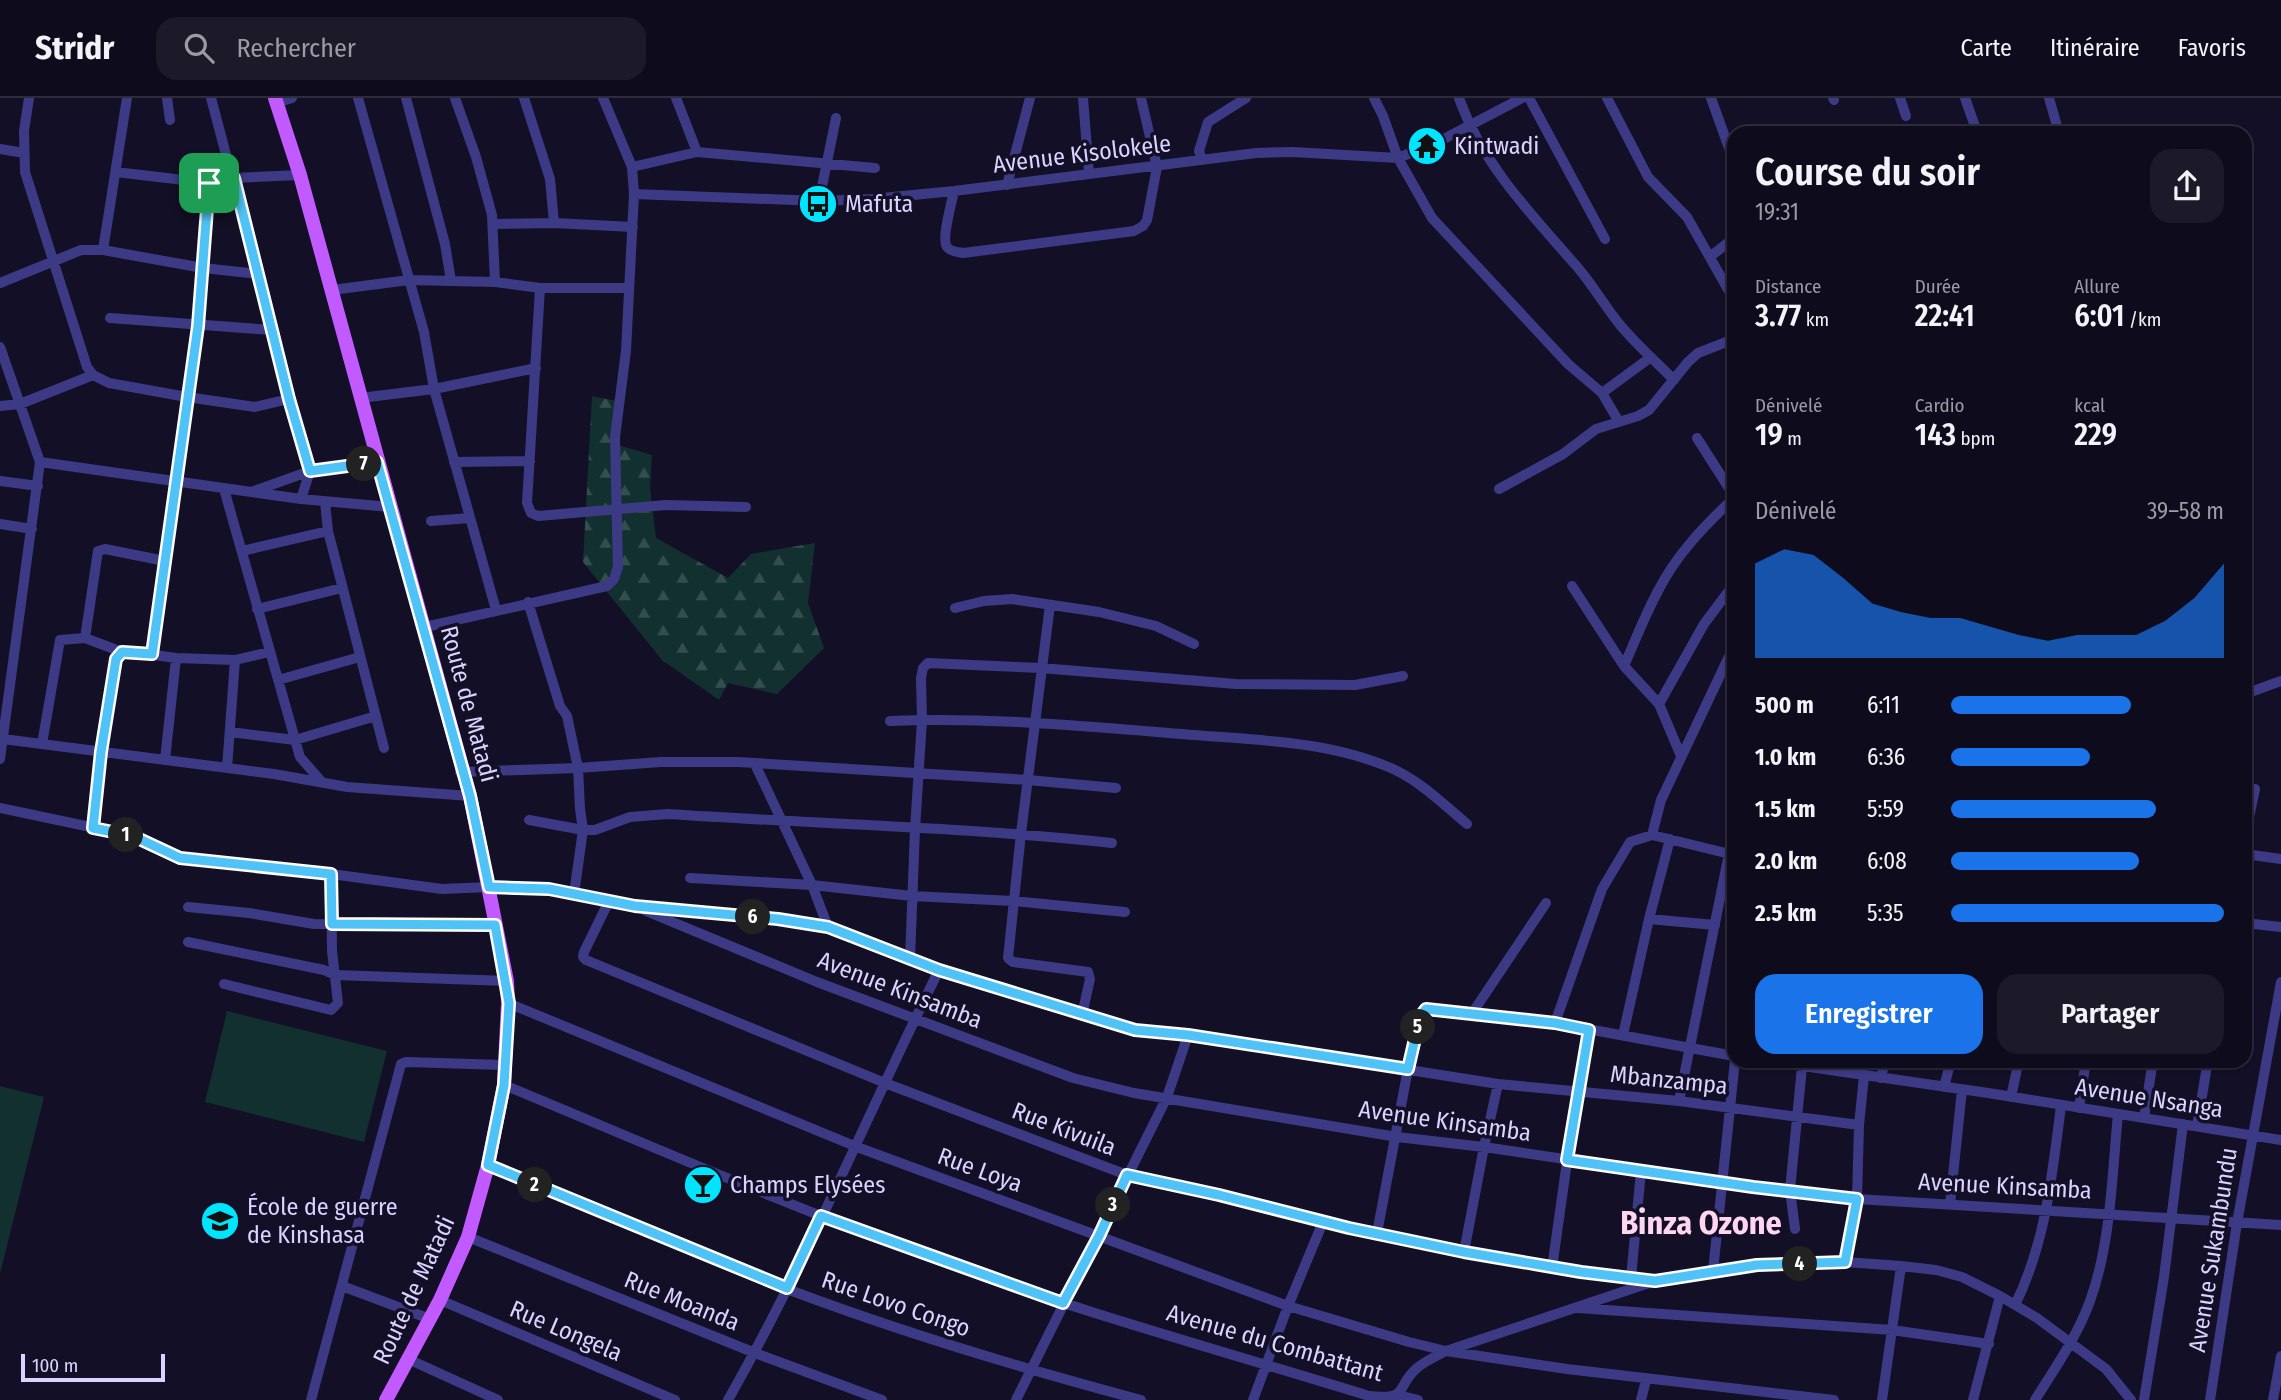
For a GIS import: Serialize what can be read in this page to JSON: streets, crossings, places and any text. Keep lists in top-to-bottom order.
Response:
{
  "streets": {
    "main road": ["Route de Matadi"],
    "street": [
      "Avenue Kisolokele",
      "Avenue Kinsamba",
      "Mbanzampa",
      "Avenue Nsanga",
      "Rue Kivuila",
      "Rue Loya",
      "Avenue Sukambundu",
      "Rue Moanda",
      "Rue Lovo Congo",
      "Rue Longela",
      "Avenue du Combattant"
    ]
  },
  "crossings": [
    ["Route de Matadi", "Mbanzampa"],
    ["Route de Matadi", "Rue Loya"],
    ["Route de Matadi", "Rue Moanda"],
    ["Route de Matadi", "Rue Lovo Congo"],
    ["Route de Matadi", "Rue Longela"],
    ["Route de Matadi", "Avenue du Combattant"],
    ["Avenue Kinsamba", "Mbanzampa"],
    ["Avenue Kinsamba", "Avenue Sukambundu"],
    ["Mbanzampa", "Rue Kivuila"],
    ["Avenue Nsanga", "Avenue Sukambundu"],
    ["Rue Kivuila", "Avenue du Combattant"],
    ["Rue Loya", "Avenue du Combattant"]
  ],
  "districts": ["Binza Ozone"],
  "places": {
    "temple": ["Kintwadi"],
    "bus stop": ["Mafuta"],
    "bar": ["Champs Elysées"],
    "school or university": ["École de guerre de Kinshasa"]
  },
  "scale_bar": "100 m",
  "page": {
    "header": "Stridr",
    "search": "Rechercher",
    "nav": ["Carte", "Itinéraire", "Favoris"],
    "heading": ["Course du soir", "19:31"],
    "stats": [
      ["Distance", "3.77 km"],
      ["Durée", "22:41"],
      ["Allure", "6:01 /km"],
      ["Dénivelé", "19 m"],
      ["Cardio", "143 bpm"],
      ["kcal", "229"]
    ],
    "pins": [
      "7",
      "1",
      "6",
      "5",
      "2",
      "3",
      "4"
    ],
    "chart": ["Dénivelé", "39–58 m"],
    "list": [
      {
        "name": "500 m",
        "note": "6:11"
      },
      {
        "name": "1.0 km",
        "note": "6:36"
      },
      {
        "name": "1.5 km",
        "note": "5:59"
      },
      {
        "name": "2.0 km",
        "note": "6:08"
      },
      {
        "name": "2.5 km",
        "note": "5:35"
      }
    ],
    "buttons": ["Enregistrer", "Partager"],
    "scale": "100 m"
  }
}
